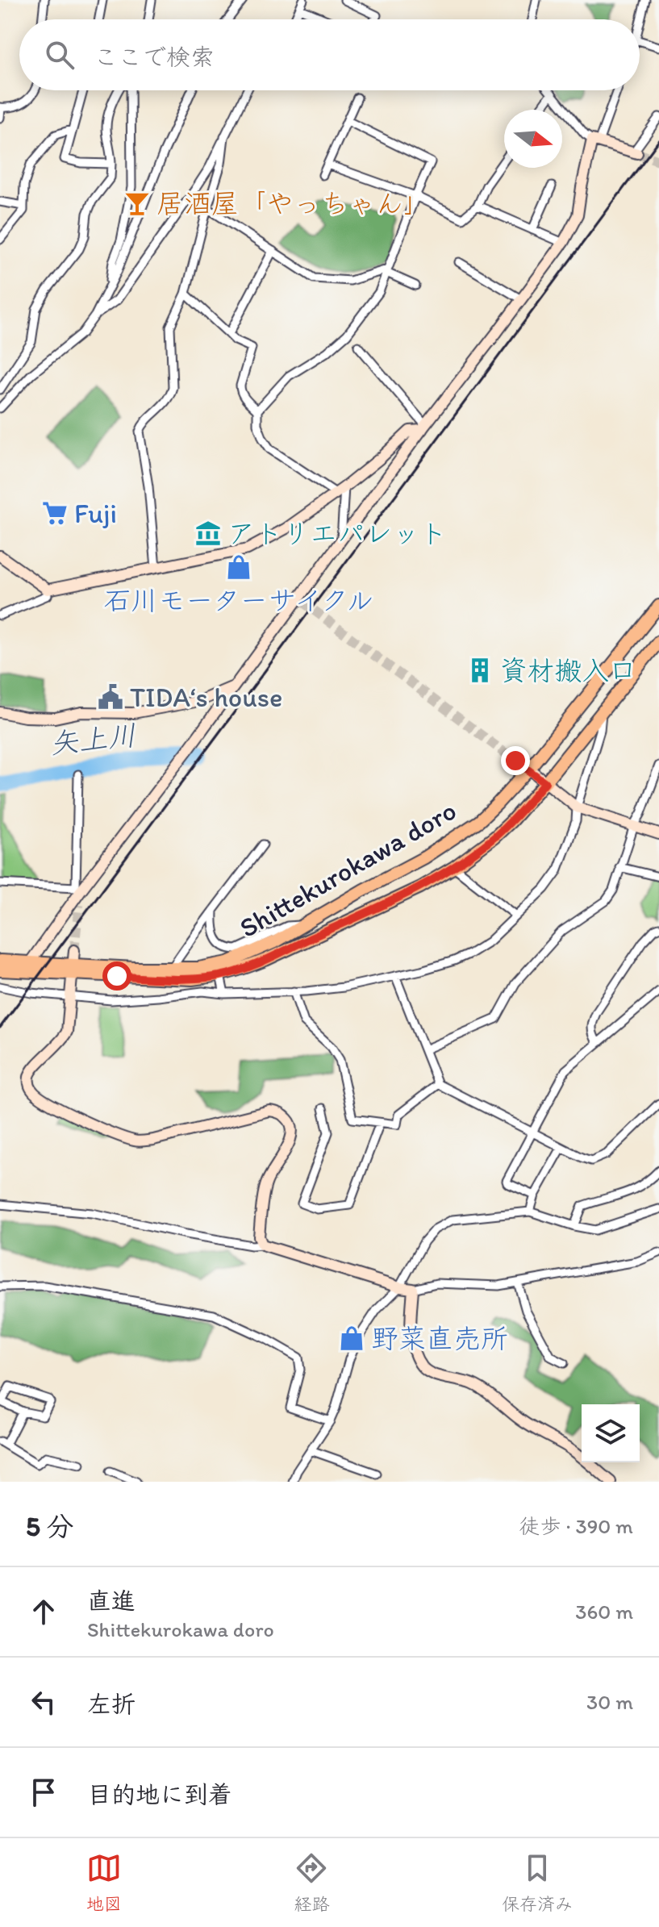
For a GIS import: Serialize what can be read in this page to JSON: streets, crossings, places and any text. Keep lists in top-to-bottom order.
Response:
{
  "streets": {
    "main road": ["Shittekurokawa doro"]
  },
  "water": ["矢上川"],
  "places": {
    "bar": ["居酒屋「やっちゃん」"],
    "supermarket": ["Fuji"],
    "museum": ["アトリエパレット"],
    "shop": ["石川モーターサイクル", "野菜直売所"],
    "building": ["資材搬入口"],
    "public building": ["TIDA‘s house"]
  },
  "north": "right",
  "page": {
    "search": "ここで検索",
    "heading": ["5 分", "徒歩 · 390 m"],
    "list": [
      ["直進", "Shittekurokawa doro", "360 m"],
      ["左折", "30 m"],
      "目的地に到着"
    ],
    "nav": ["地図", "経路", "保存済み"]
  }
}
